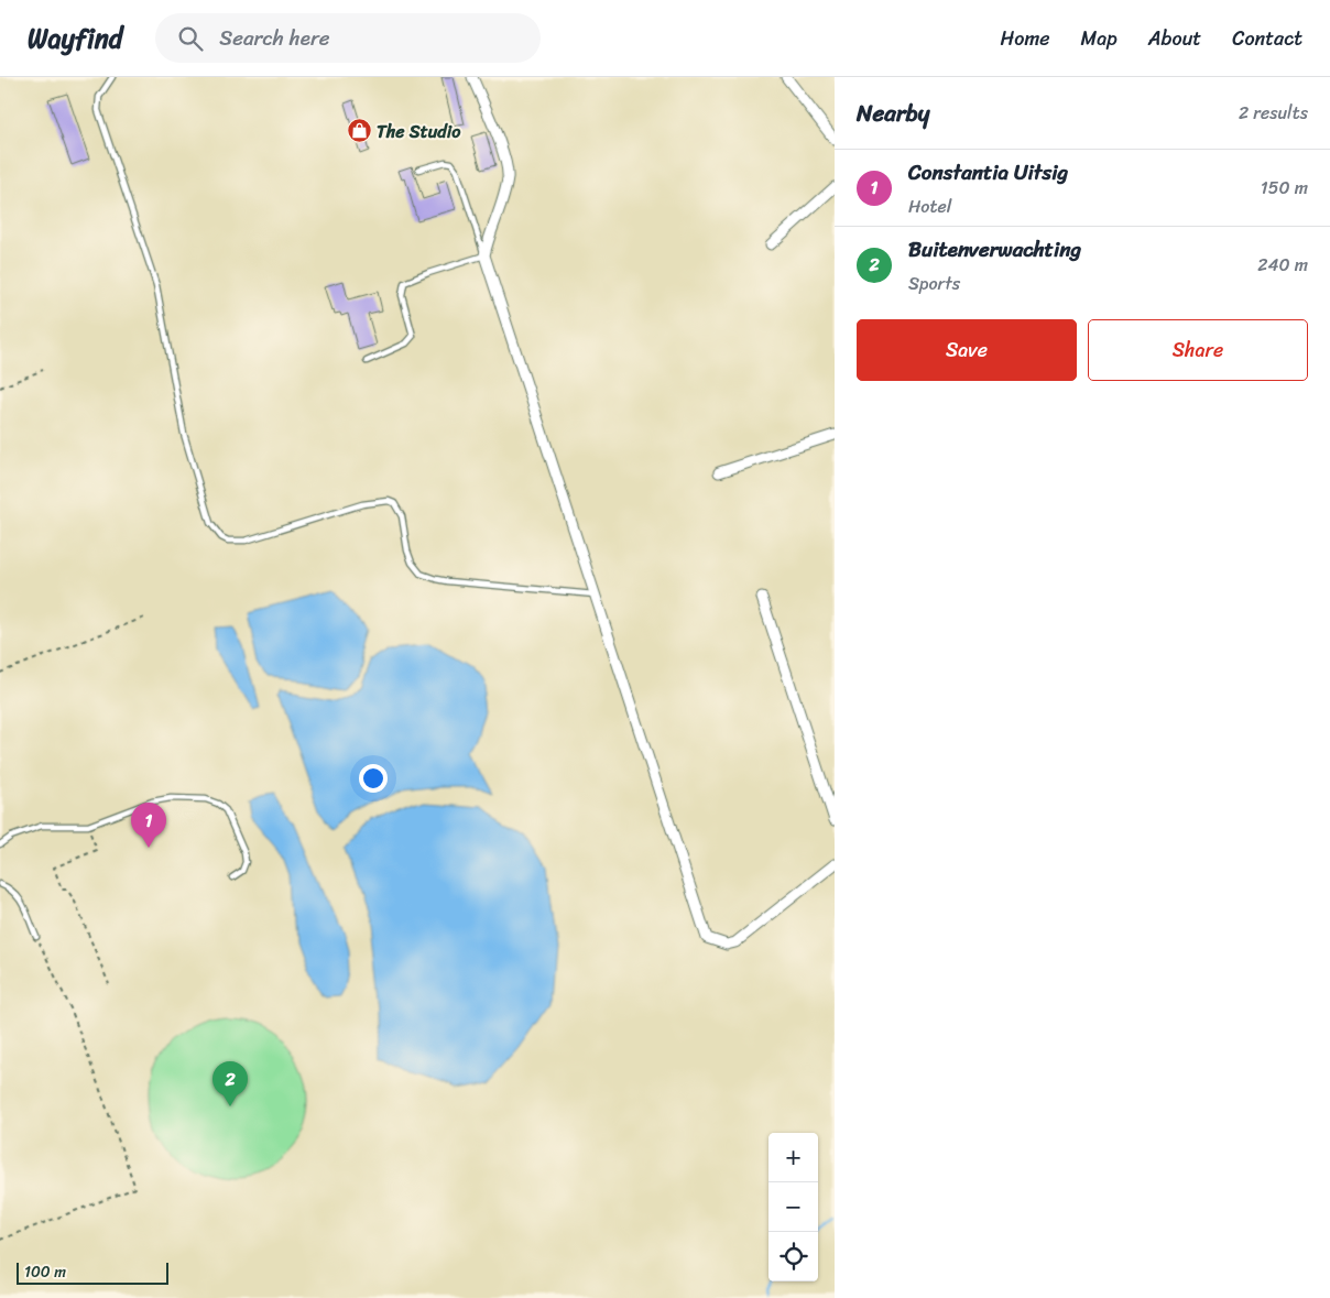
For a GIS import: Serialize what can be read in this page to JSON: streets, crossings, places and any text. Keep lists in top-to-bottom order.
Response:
{
  "places": {
    "shop": ["The Studio"]
  },
  "scale_bar": "100 m",
  "page": {
    "header": "Wayfind",
    "search": "Search here",
    "nav": [
      "Home",
      "Map",
      "About",
      "Contact"
    ],
    "heading": ["Nearby", "2 results"],
    "list": [
      {
        "mark": "1",
        "name": "Constantia Uitsig",
        "note": "Hotel",
        "value": "150 m"
      },
      {
        "mark": "2",
        "name": "Buitenverwachting",
        "note": "Sports",
        "value": "240 m"
      }
    ],
    "buttons": ["Save", "Share"],
    "pins": ["1", "2"],
    "map_buttons": ["+", "−"],
    "scale": "100 m"
  }
}
